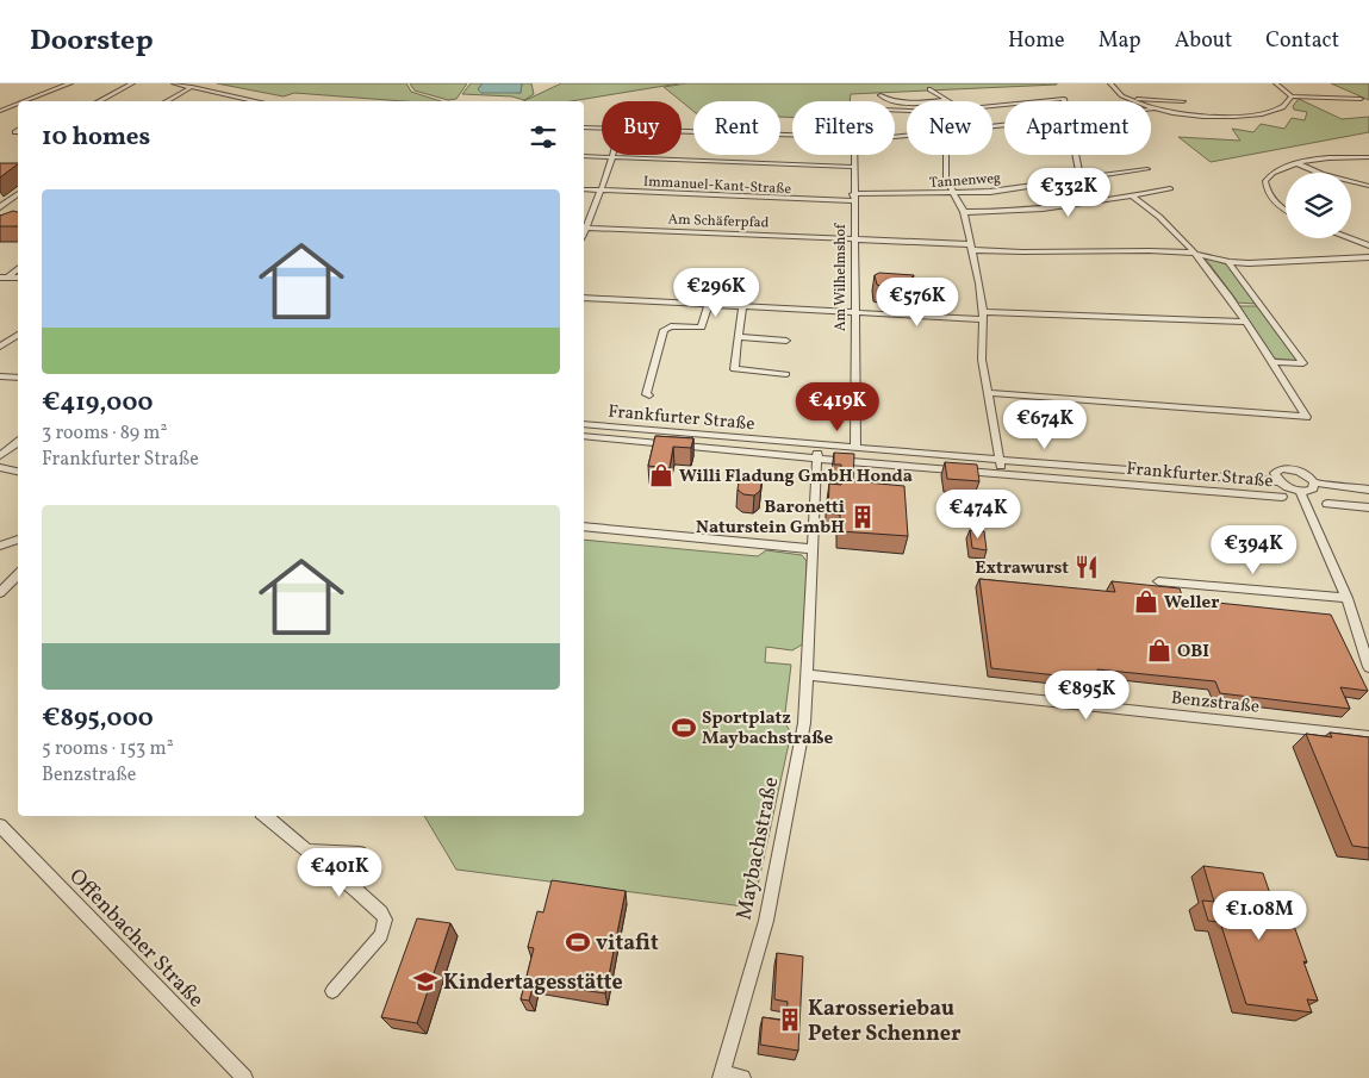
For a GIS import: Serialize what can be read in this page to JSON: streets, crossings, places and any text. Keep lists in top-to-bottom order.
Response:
{
  "streets": {
    "street": [
      "Tannenweg",
      "Immanuel-Kant-Straße",
      "Am Schäferpfad",
      "Am Wilhelmshof",
      "Frankfurter Straße",
      "Benzstraße",
      "Maybachstraße",
      "Offenbacher Straße"
    ]
  },
  "crossings": [
    ["Tannenweg", "Immanuel-Kant-Straße"],
    ["Tannenweg", "Am Wilhelmshof"],
    ["Immanuel-Kant-Straße", "Am Wilhelmshof"],
    ["Am Schäferpfad", "Am Wilhelmshof"],
    ["Am Wilhelmshof", "Frankfurter Straße"],
    ["Frankfurter Straße", "Maybachstraße"],
    ["Benzstraße", "Maybachstraße"]
  ],
  "places": {
    "shop": ["Willi Fladung GmbH Honda", "Weller", "OBI"],
    "building": ["Baronetti Naturstein GmbH", "Karosseriebau Peter Schenner"],
    "restaurant": ["Extrawurst"],
    "sports": ["Sportplatz Maybachstraße", "vitafit"],
    "school or university": ["Kindertagesstätte"]
  },
  "page": {
    "header": "Doorstep",
    "nav": [
      "Home",
      "Map",
      "About",
      "Contact"
    ],
    "chip": [
      "Buy",
      "Rent",
      "Filters",
      "New",
      "Apartment"
    ],
    "heading": "10 homes",
    "price": [
      "€332K",
      "€296K",
      "€576K",
      "€419K",
      "€674K",
      "€474K",
      "€394K",
      "€895K",
      "€401K",
      "€1.08M"
    ],
    "list": [
      {
        "name": "€419,000",
        "note": "3 rooms · 89 m² · Frankfurter Straße"
      },
      {
        "name": "€895,000",
        "note": "5 rooms · 153 m² · Benzstraße"
      }
    ]
  }
}
